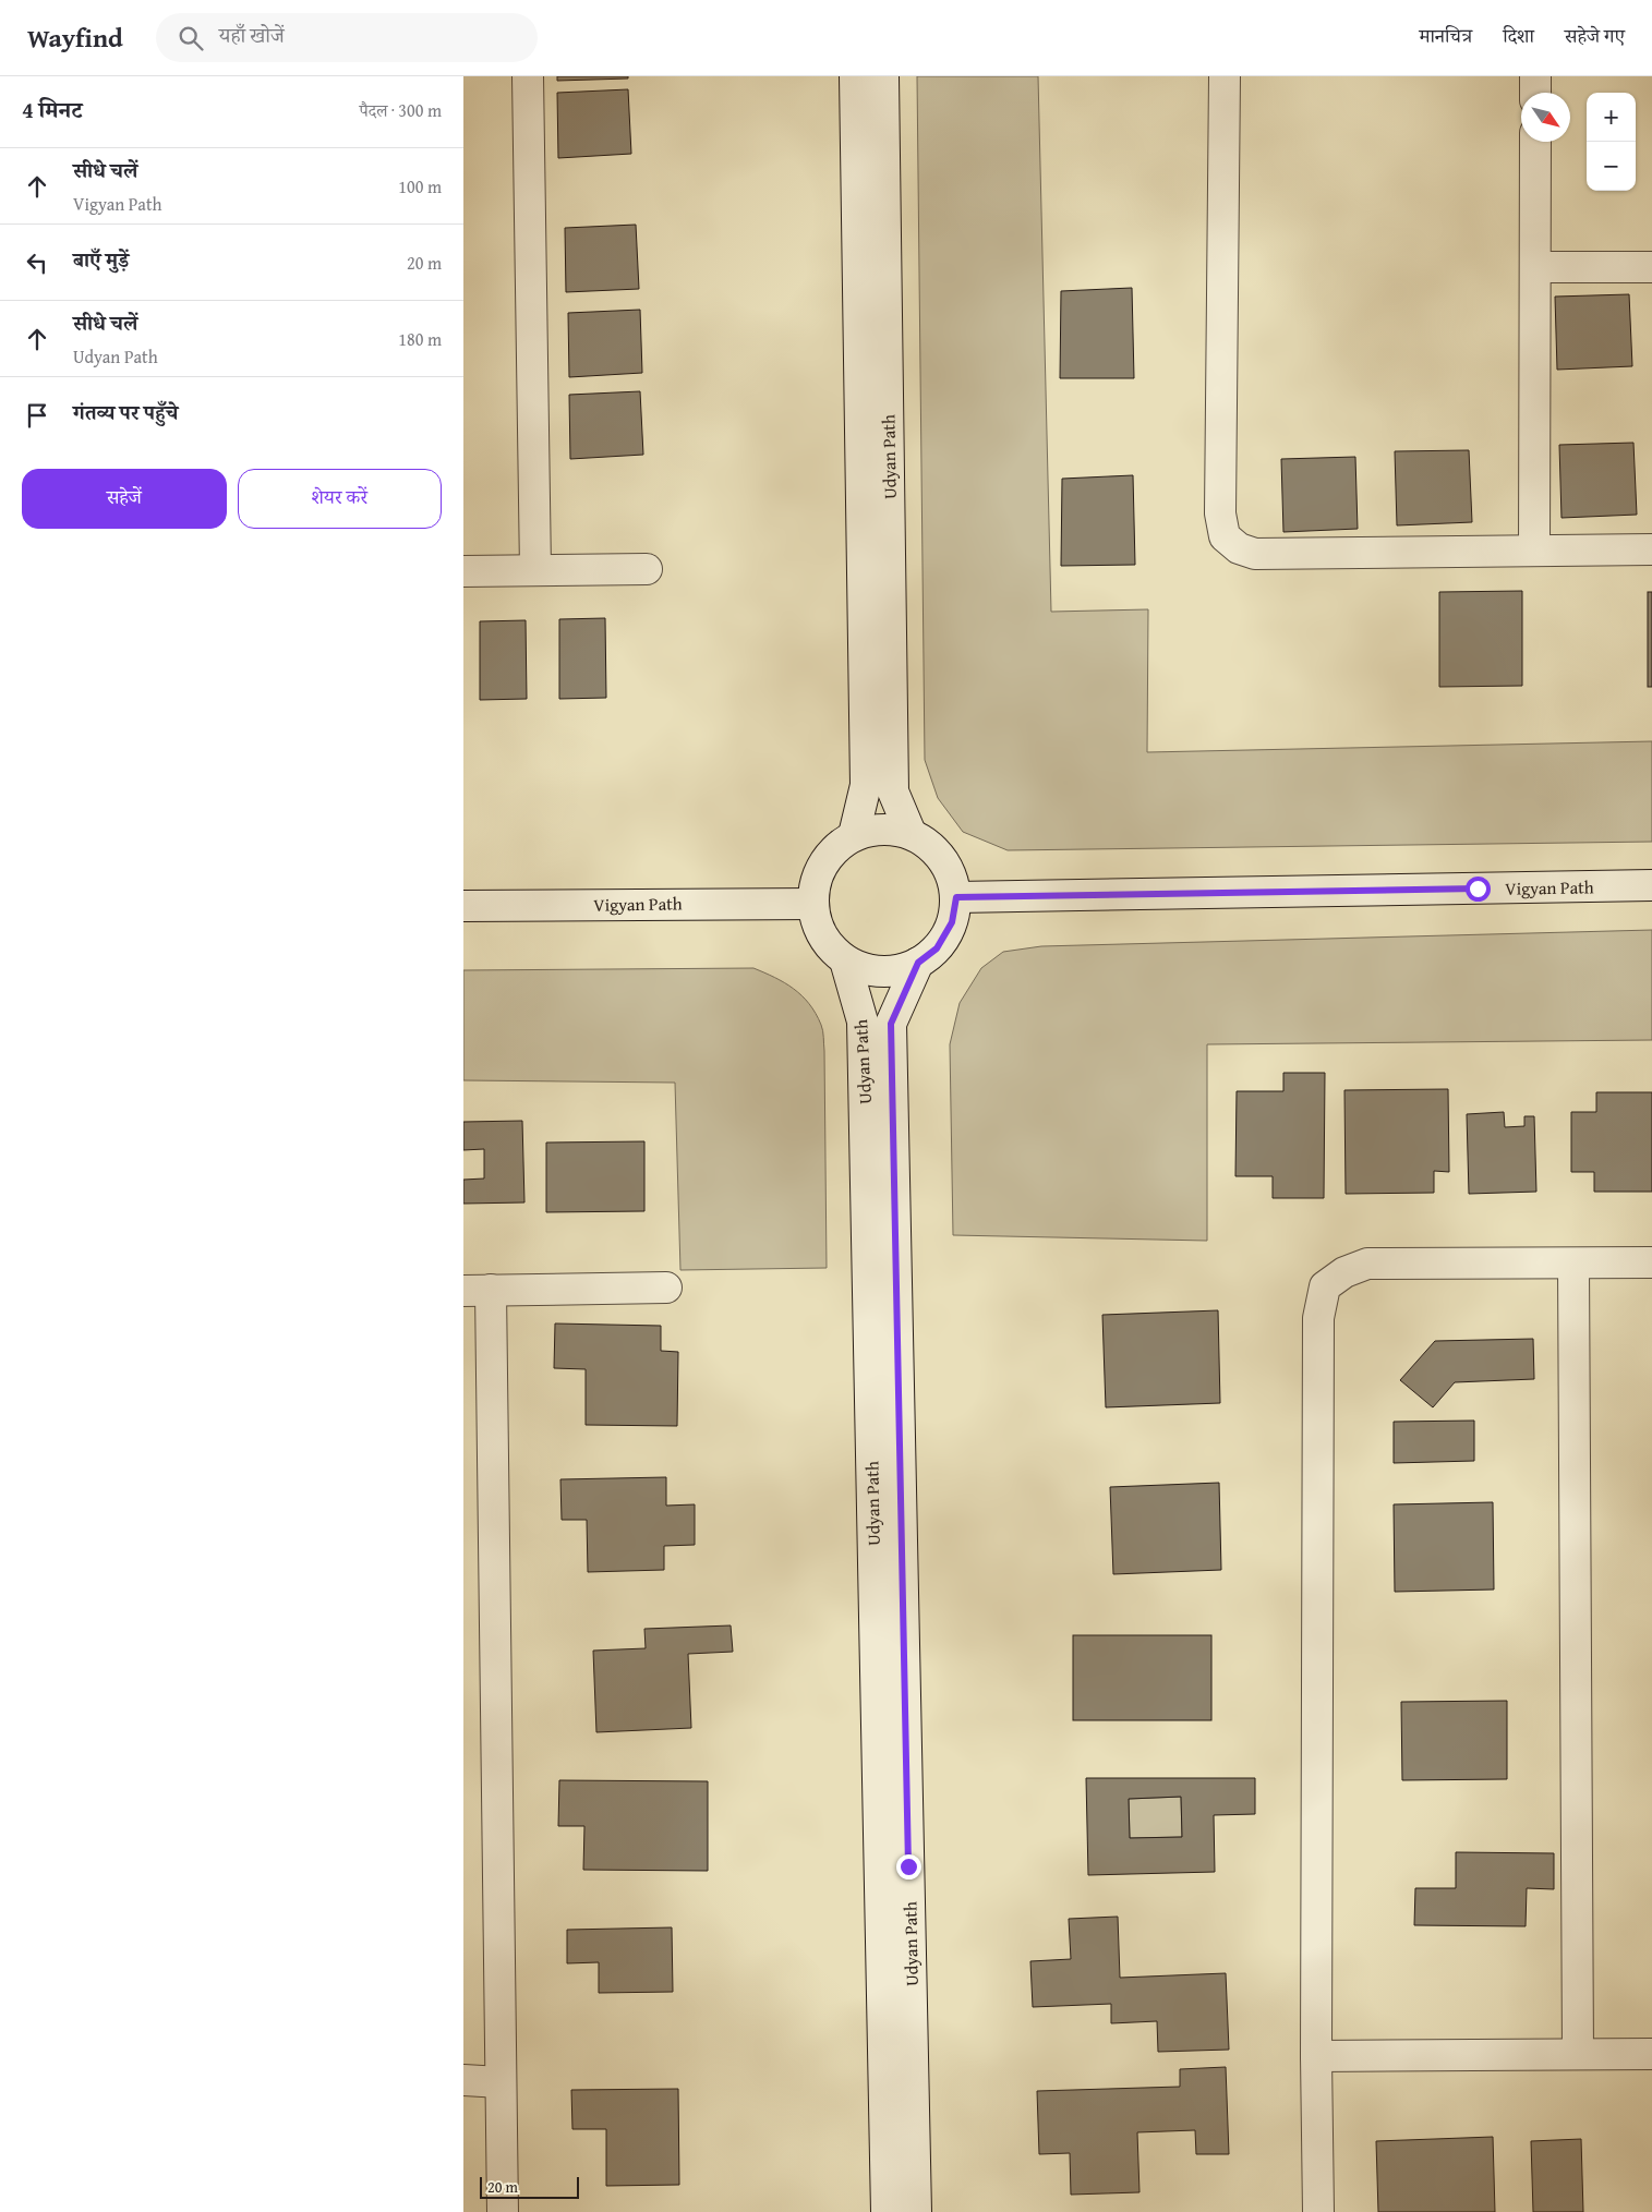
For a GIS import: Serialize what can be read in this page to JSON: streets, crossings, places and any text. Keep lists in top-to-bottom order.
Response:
{
  "streets": {
    "street": ["Udyan Path", "Vigyan Path"]
  },
  "crossings": [
    ["Udyan Path", "Vigyan Path"]
  ],
  "scale_bar": "20 m",
  "north": "bottom right",
  "page": {
    "header": "Wayfind",
    "search": "यहाँ खोजें",
    "nav": ["मानचित्र", "दिशा", "सहेजे गए"],
    "heading": ["4 मिनट", "पैदल · 300 m"],
    "map_buttons": ["+", "−"],
    "list": [
      ["सीधे चलें", "Vigyan Path", "100 m"],
      ["बाएँ मुड़ें", "20 m"],
      ["सीधे चलें", "Udyan Path", "180 m"],
      "गंतव्य पर पहुँचे"
    ],
    "buttons": ["सहेजें", "शेयर करें"],
    "scale": "20 m"
  }
}
